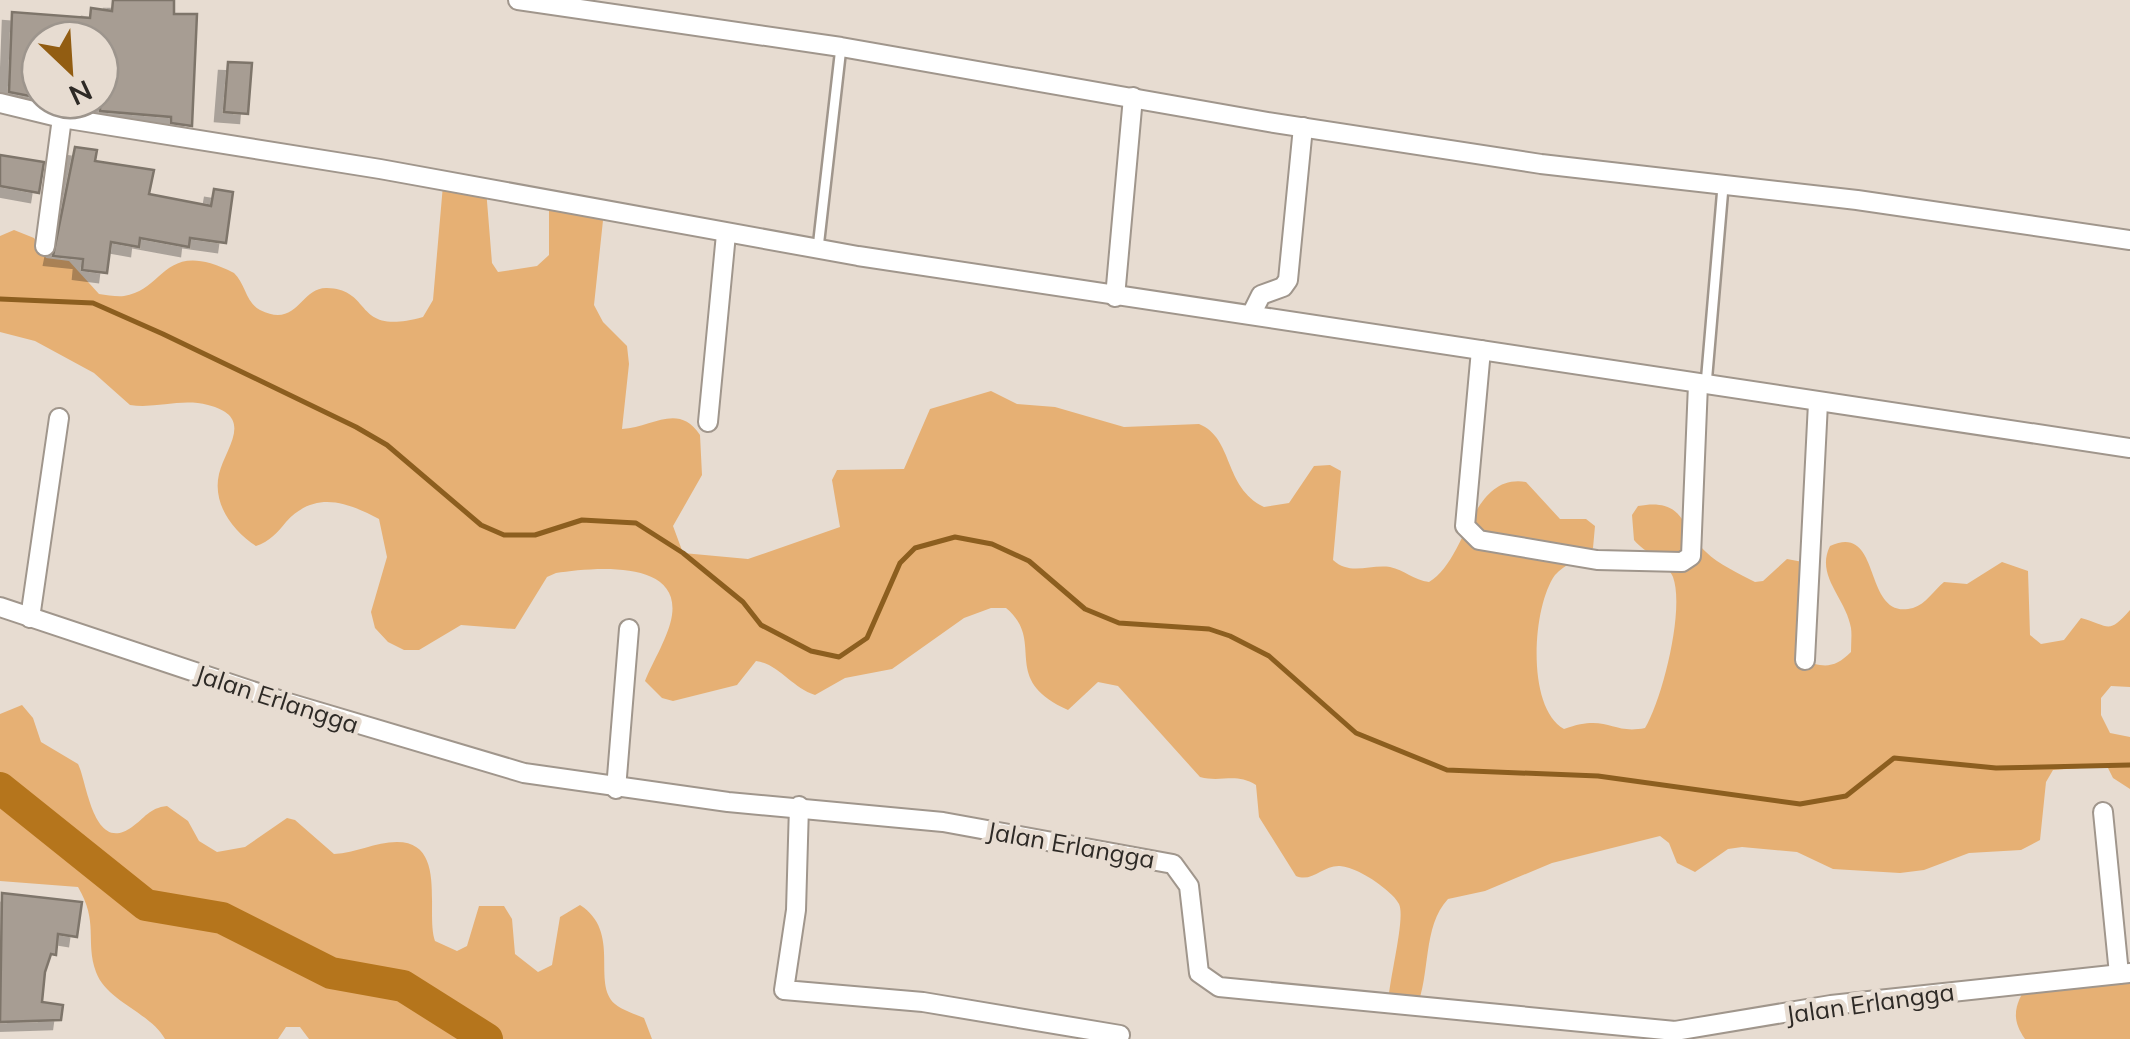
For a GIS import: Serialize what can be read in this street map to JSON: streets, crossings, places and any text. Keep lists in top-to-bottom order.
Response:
{
  "streets": {
    "street": ["Jalan Erlangga"]
  },
  "north": "bottom right"
}
